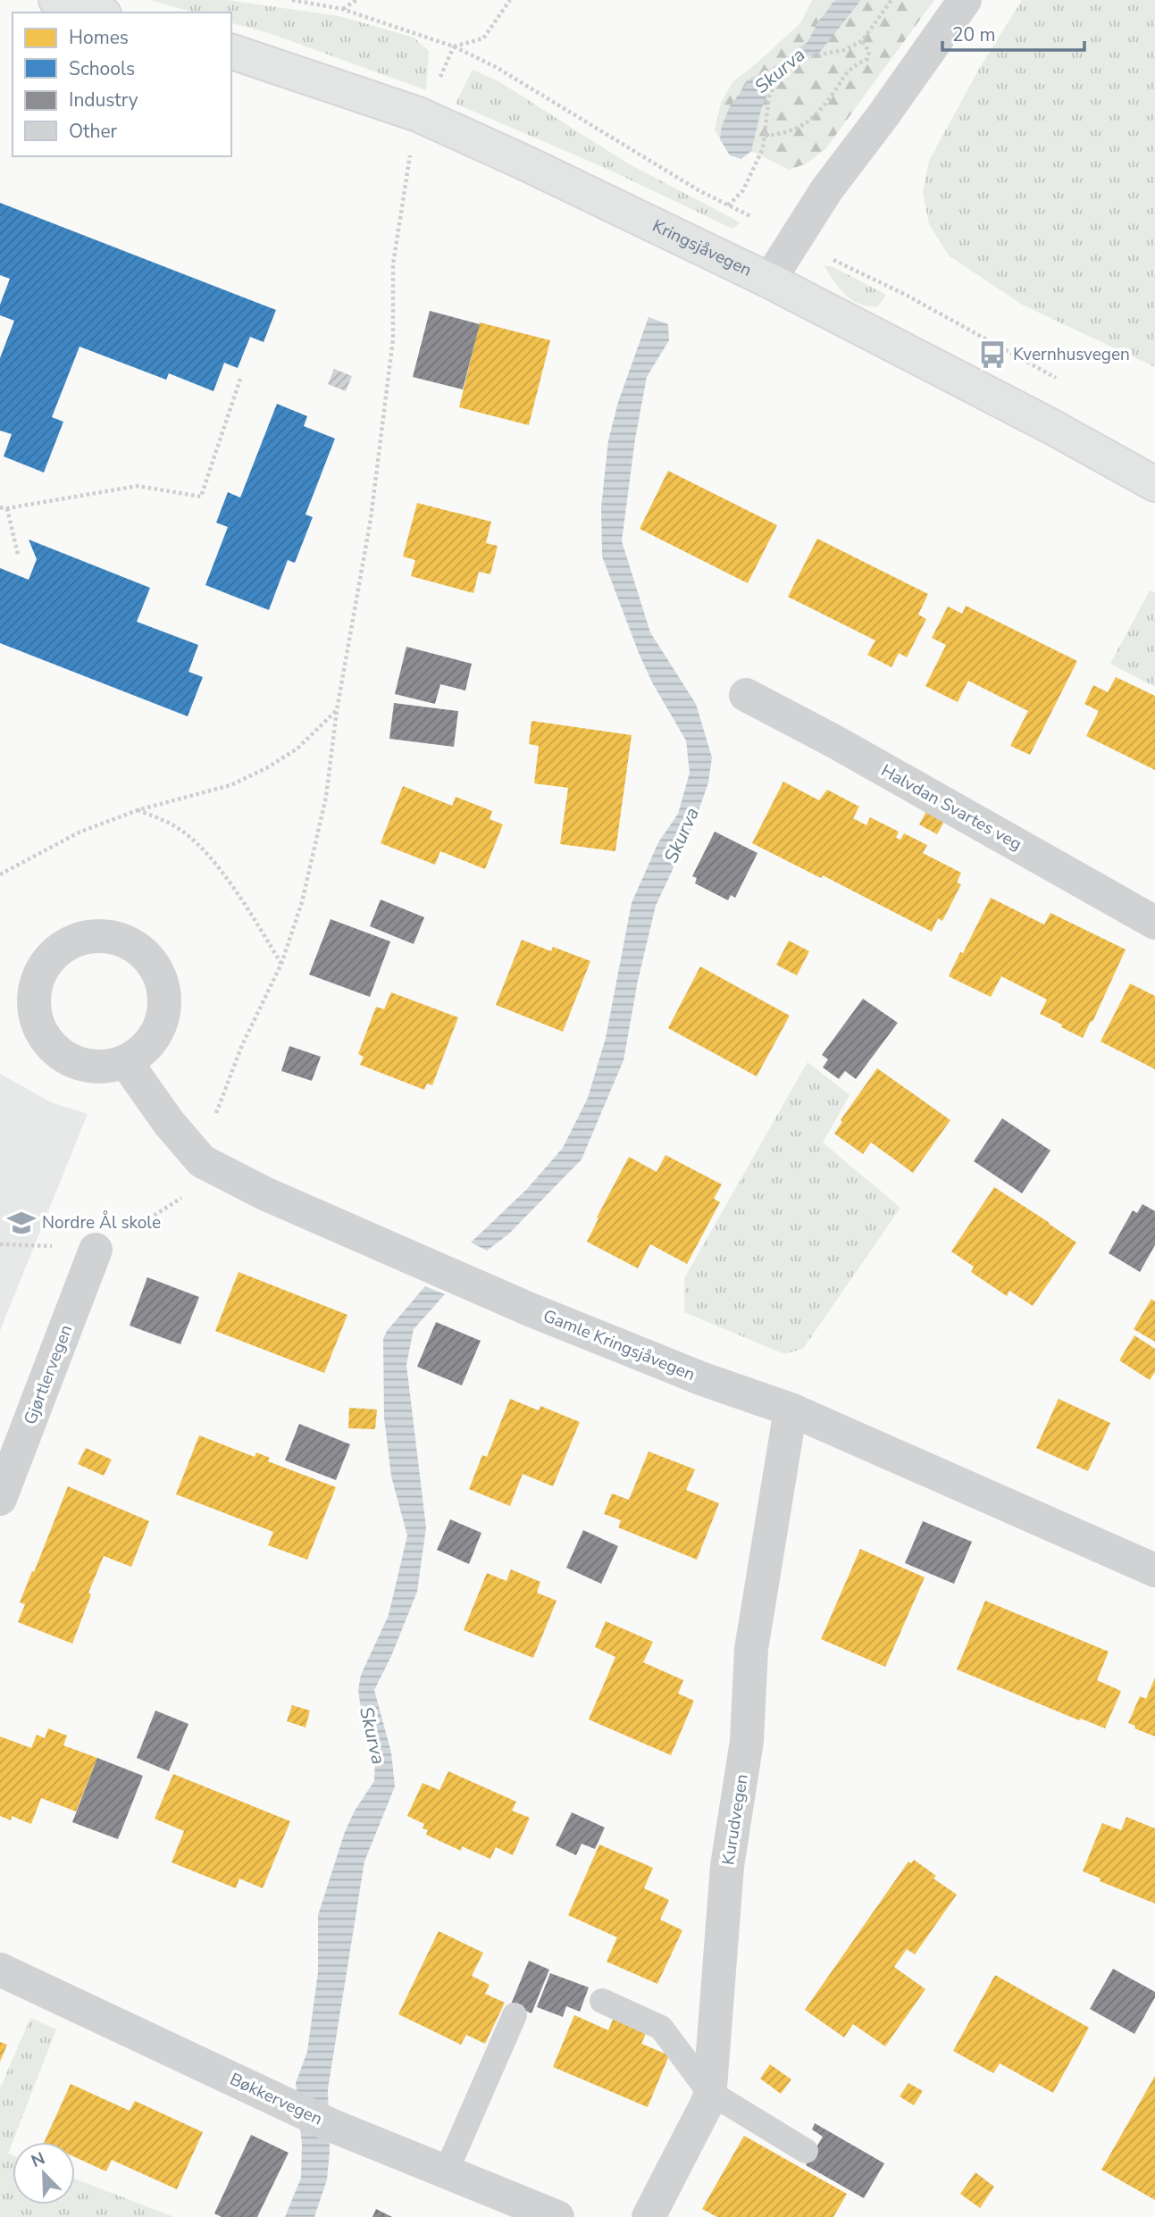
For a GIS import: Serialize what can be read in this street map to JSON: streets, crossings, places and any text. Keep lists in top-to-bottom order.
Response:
{
  "streets": {
    "street": [
      "Kringsjåvegen",
      "Halvdan Svartes veg",
      "Gamle Kringsjåvegen",
      "Gjørtlervegen",
      "Kurudvegen",
      "Bøkkervegen"
    ]
  },
  "crossings": [
    ["Gamle Kringsjåvegen", "Kurudvegen"]
  ],
  "water": ["Skurva"],
  "places": {
    "bus stop": ["Kvernhusvegen"],
    "school or university": ["Nordre Ål skole"]
  },
  "legend": [
    "Homes",
    "Schools",
    "Industry",
    "Other"
  ],
  "scale_bar": "20 m",
  "north": "top left"
}
